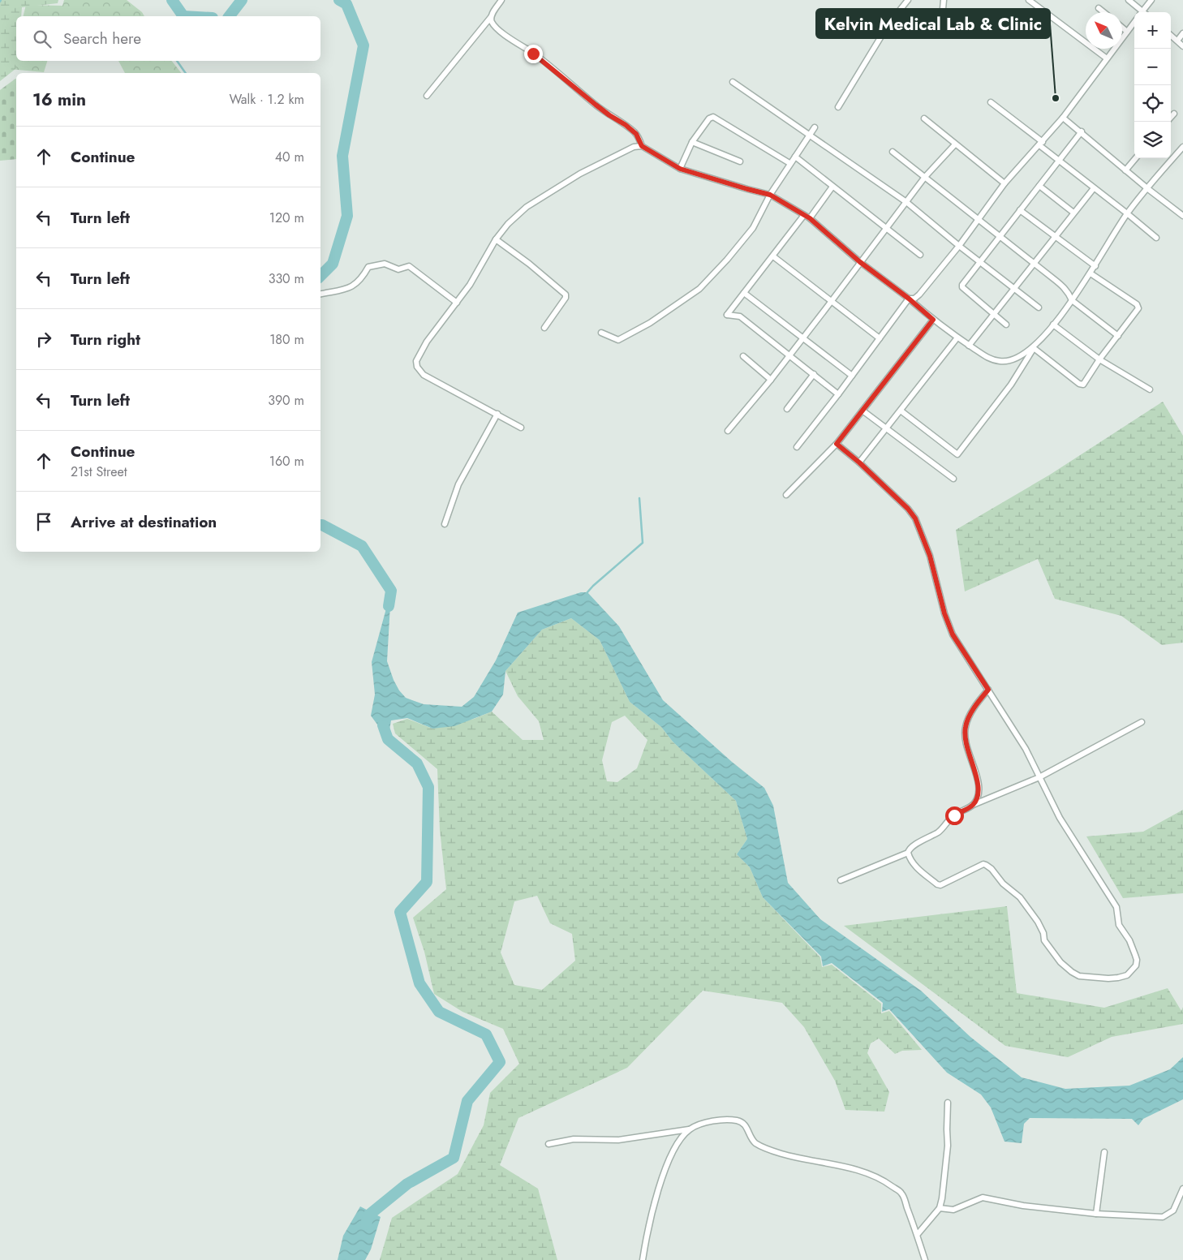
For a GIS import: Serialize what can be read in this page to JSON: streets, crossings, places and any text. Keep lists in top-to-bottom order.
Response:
{
  "places": ["Kelvin Medical Lab & Clinic"],
  "north": "top left",
  "page": {
    "map_buttons": ["+", "−"],
    "search": "Search here",
    "heading": ["16 min", "Walk · 1.2 km"],
    "list": [
      ["Continue", "40 m"],
      ["Turn left", "120 m"],
      ["Turn left", "330 m"],
      ["Turn right", "180 m"],
      ["Turn left", "390 m"],
      ["Continue", "21st Street", "160 m"],
      "Arrive at destination"
    ]
  }
}
